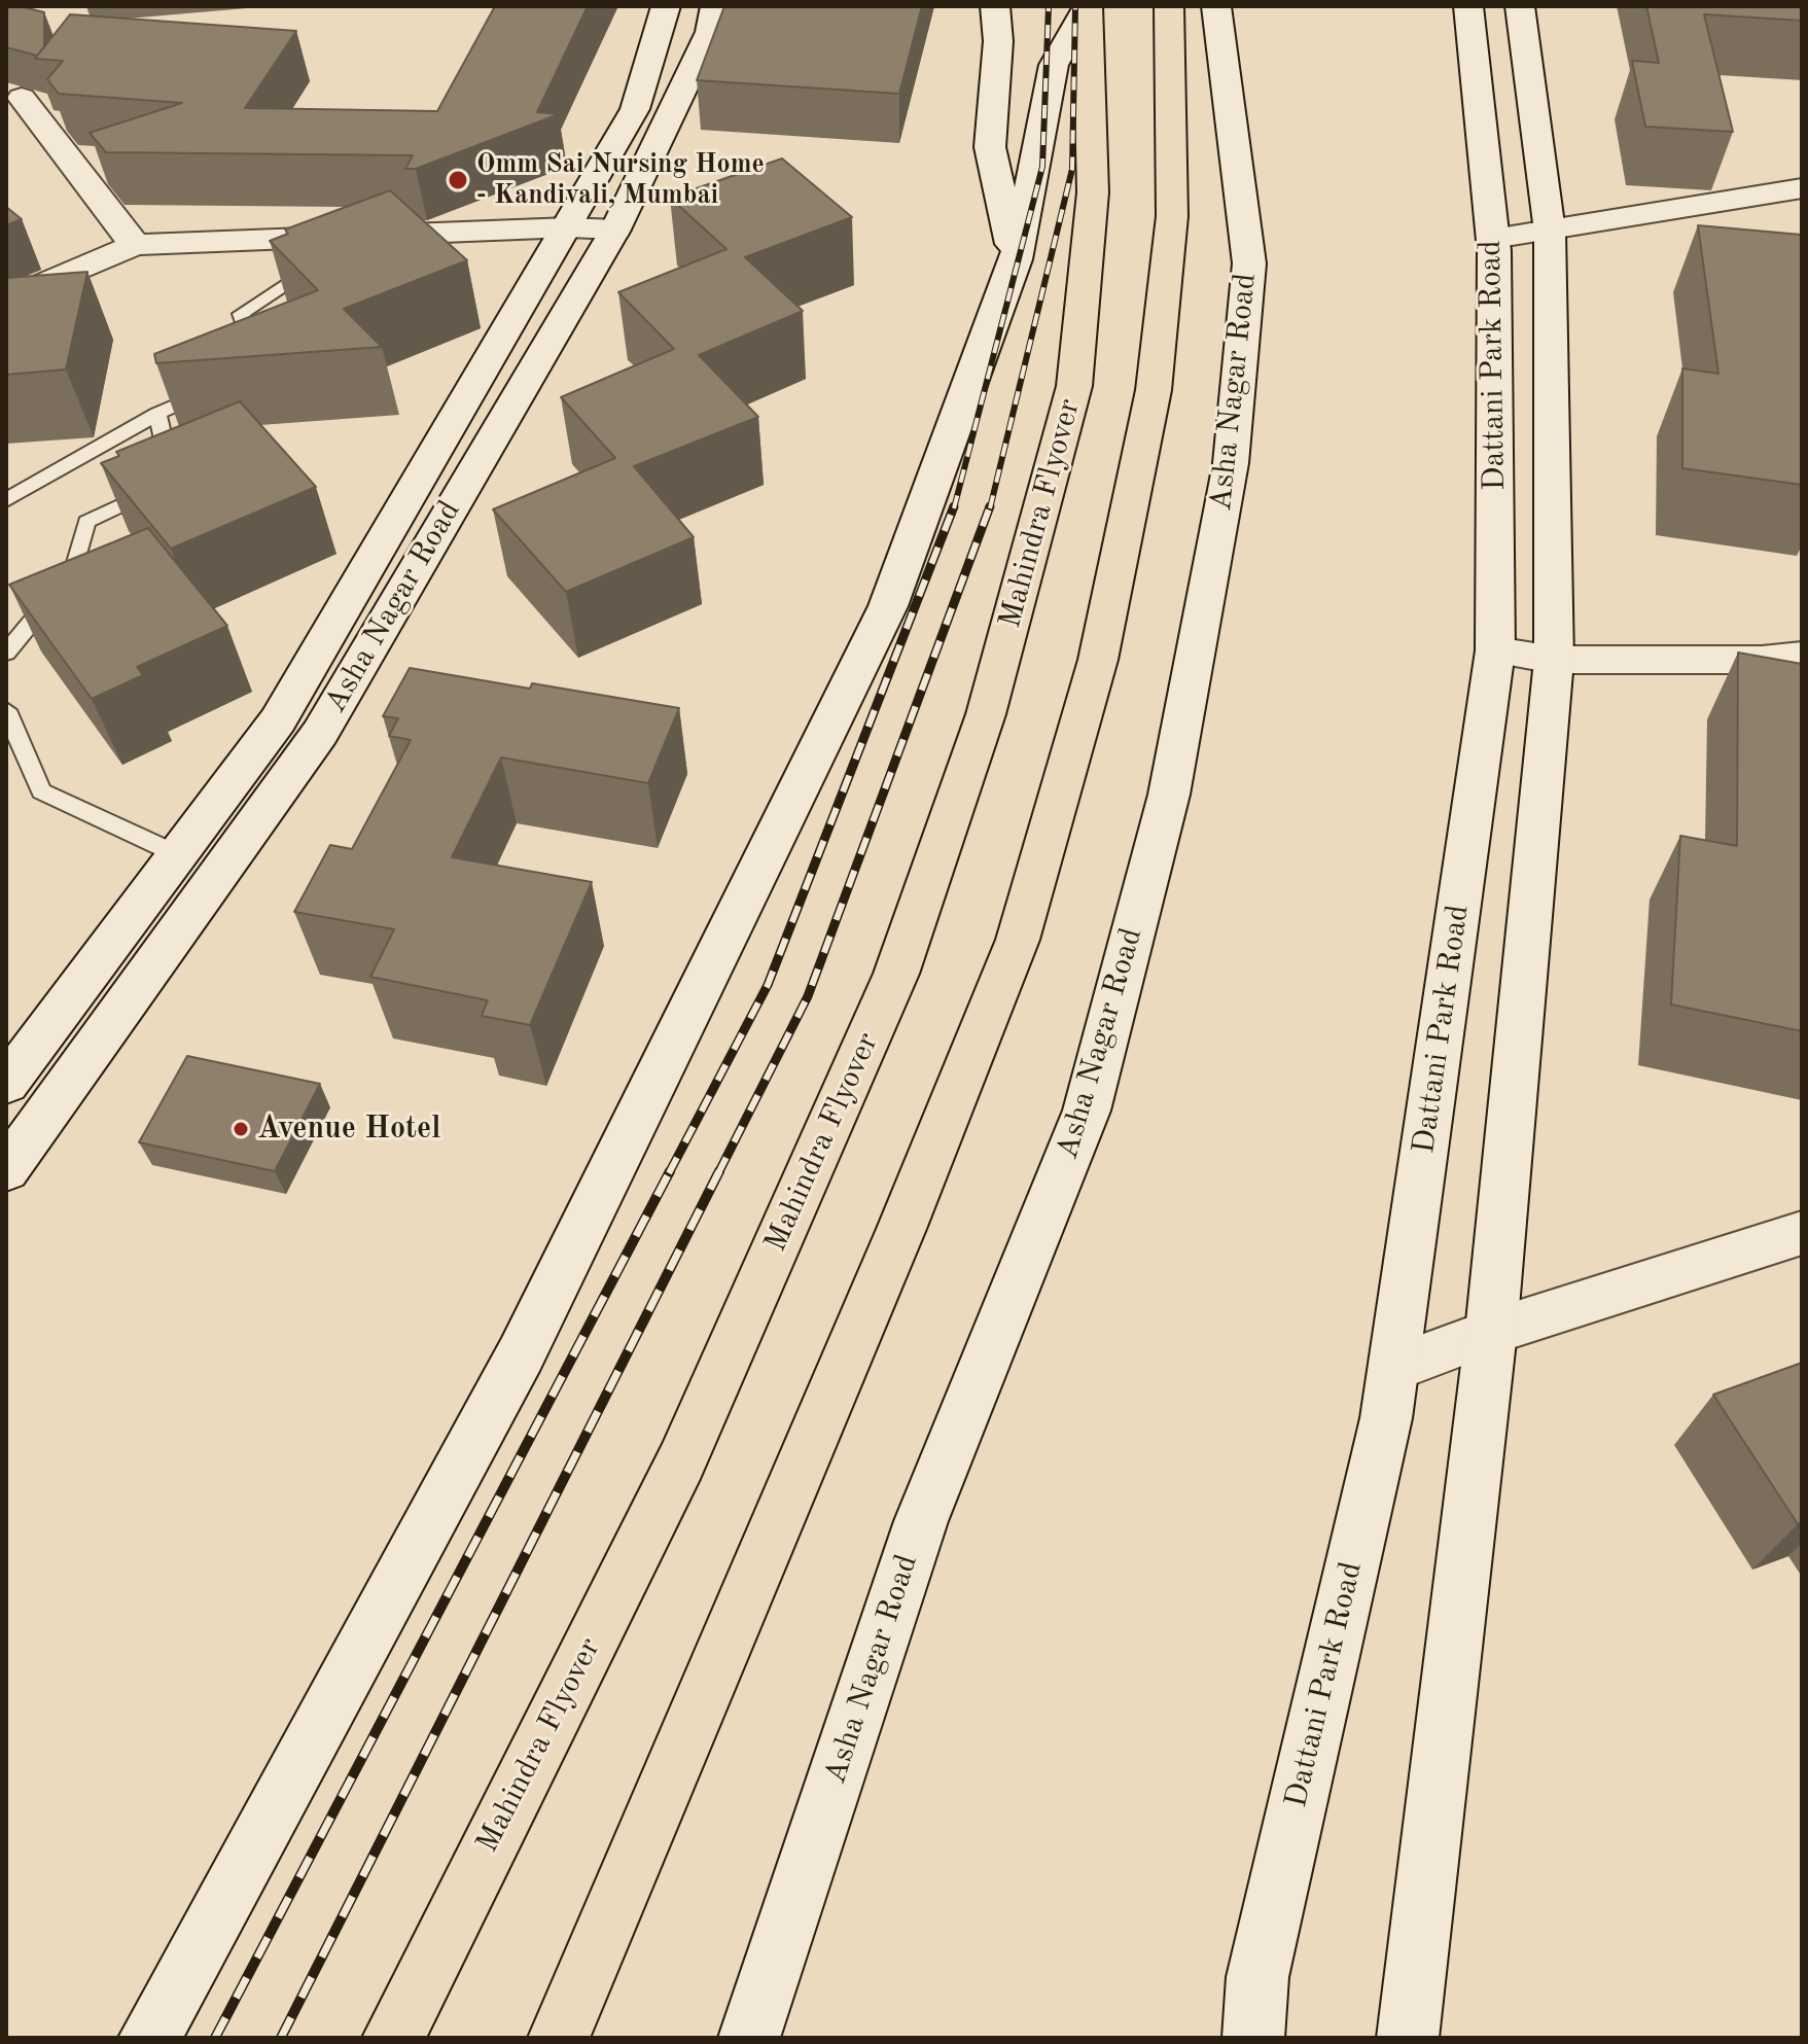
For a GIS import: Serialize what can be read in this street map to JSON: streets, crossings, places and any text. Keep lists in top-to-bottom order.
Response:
{
  "streets": {
    "highway": ["Mahindra Flyover"],
    "street": ["Dattani Park Road", "Asha Nagar Road"]
  },
  "places": ["Omm Sai Nursing Home - Kandivali, Mumbai", "Avenue Hotel"]
}
